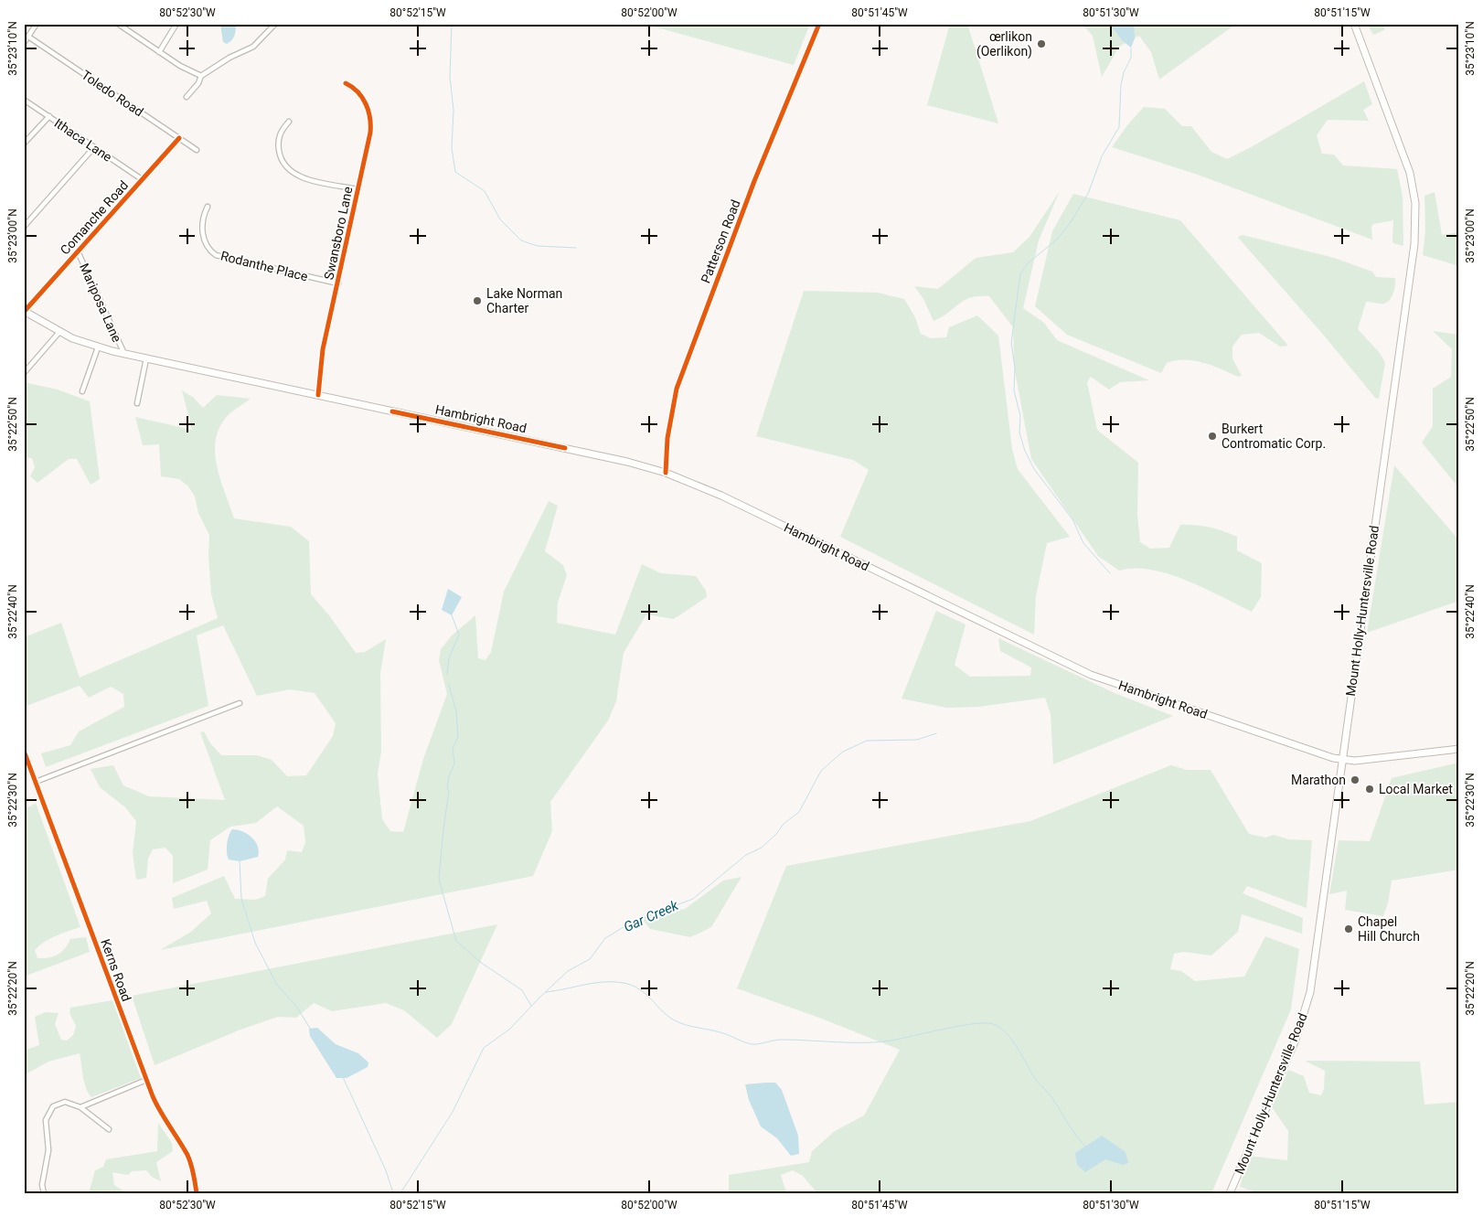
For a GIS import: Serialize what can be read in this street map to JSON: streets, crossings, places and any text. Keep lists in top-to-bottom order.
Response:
{
  "streets": {
    "main road": ["Hambright Road", "Mount Holly-Huntersville Road"],
    "street": [
      "Toledo Road",
      "Ithaca Lane",
      "Comanche Road",
      "Swansboro Lane",
      "Patterson Road",
      "Rodanthe Place",
      "Mariposa Lane",
      "Kerns Road"
    ]
  },
  "crossings": [
    ["Toledo Road", "Comanche Road"],
    ["Ithaca Lane", "Comanche Road"],
    ["Comanche Road", "Mariposa Lane"],
    ["Comanche Road", "Hambright Road"],
    ["Swansboro Lane", "Rodanthe Place"],
    ["Swansboro Lane", "Hambright Road"],
    ["Patterson Road", "Hambright Road"],
    ["Mariposa Lane", "Hambright Road"],
    ["Hambright Road", "Mount Holly-Huntersville Road"]
  ],
  "water": ["Gar Creek"],
  "places": [
    "œrlikon (Oerlikon)",
    "Lake Norman Charter",
    "Burkert Contromatic Corp.",
    "Marathon",
    "Local Market",
    "Chapel Hill Church"
  ],
  "coordinates": [
    "80°52'30\"W",
    "80°52'15\"W",
    "80°52'00\"W",
    "80°51'45\"W",
    "80°51'30\"W",
    "80°51'15\"W",
    "35°23'10\"N",
    "35°23'00\"N",
    "35°22'50\"N",
    "35°22'40\"N",
    "35°22'30\"N",
    "35°22'20\"N"
  ]
}
